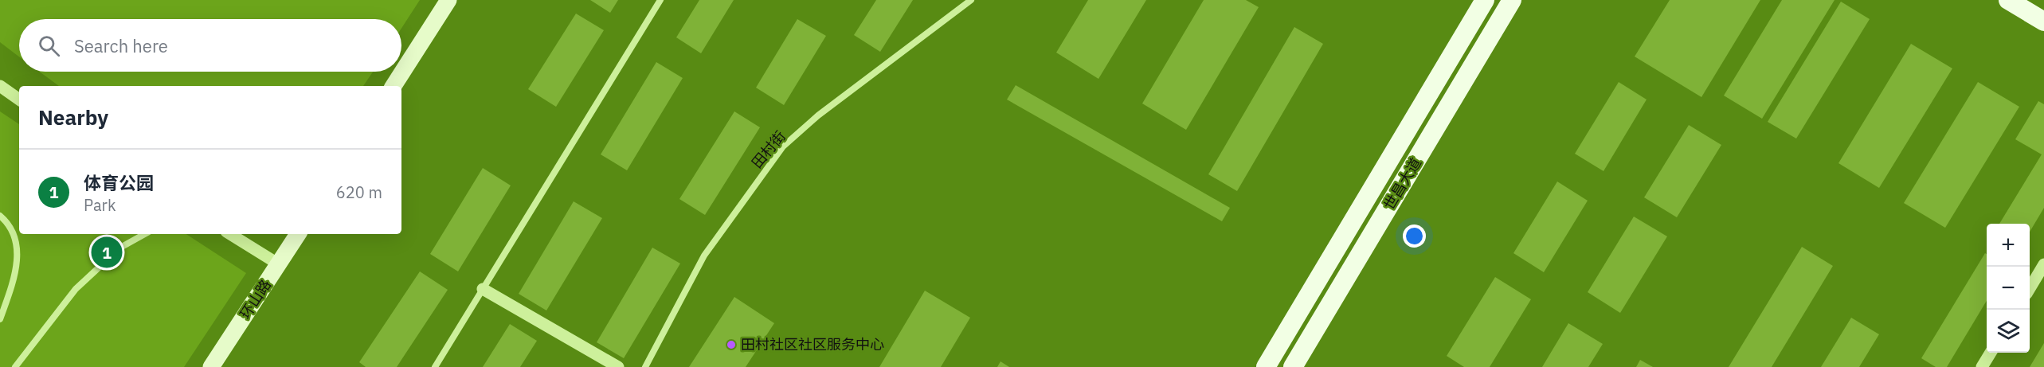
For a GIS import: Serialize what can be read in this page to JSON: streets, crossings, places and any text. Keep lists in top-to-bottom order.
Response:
{
  "streets": {
    "main road": ["世昌大道", "环山路"],
    "lane": ["田村街"]
  },
  "places": ["田村社区社区服务中心"],
  "page": {
    "search": "Search here",
    "heading": "Nearby",
    "list": [
      {
        "mark": "1",
        "name": "体育公园",
        "note": "Park",
        "value": "620 m"
      }
    ],
    "map_buttons": ["+", "−"],
    "pins": "1"
  }
}
